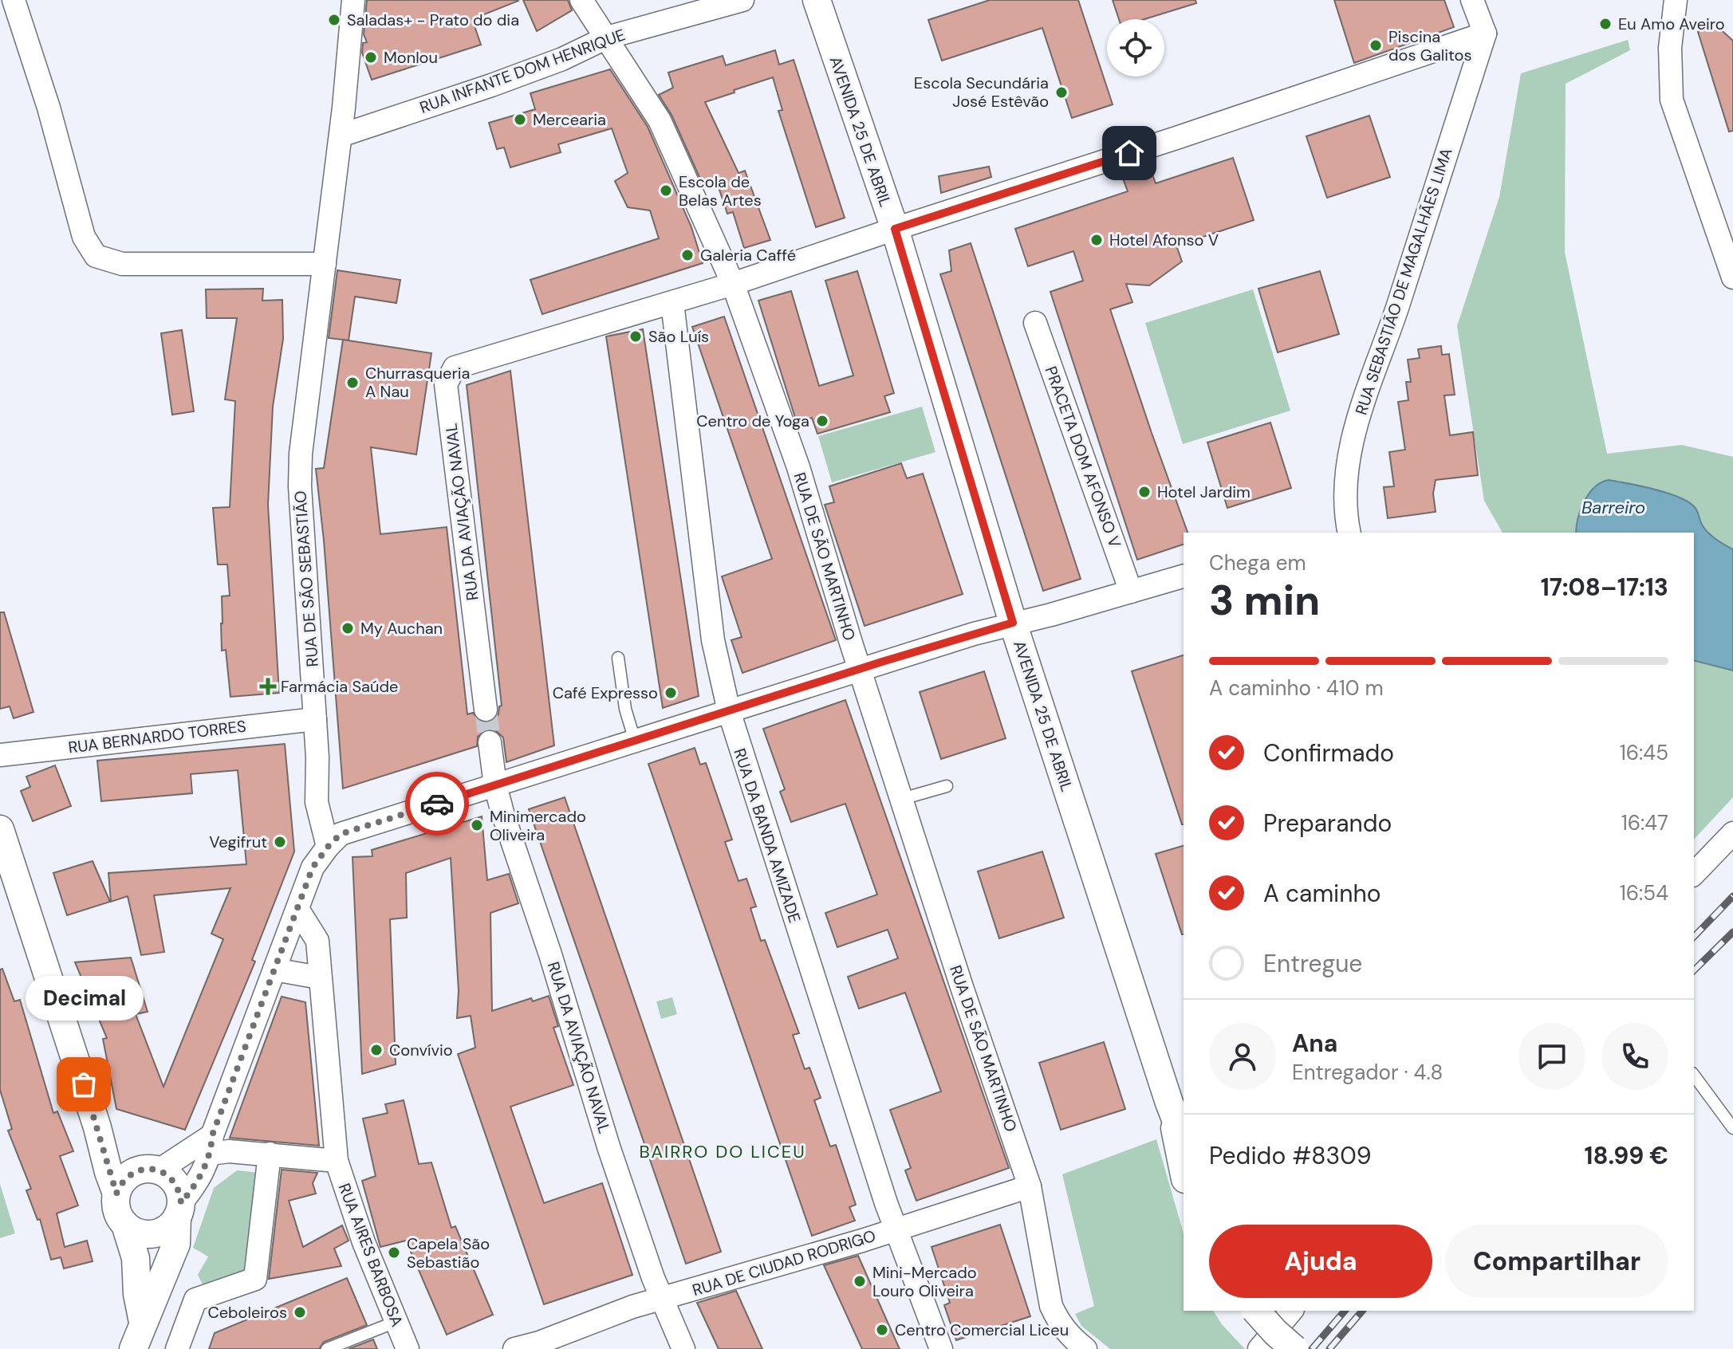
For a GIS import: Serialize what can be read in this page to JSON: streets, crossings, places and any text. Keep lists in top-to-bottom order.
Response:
{
  "streets": {
    "street": [
      "RUA INFANTE DOM HENRIQUE",
      "AVENIDA 25 DE ABRIL",
      "RUA SEBASTIÃO DE MAGALHÃES LIMA",
      "PRACETA DOM AFONSO V",
      "RUA DA AVIAÇÃO NAVAL",
      "RUA DE SÃO MARTINHO",
      "RUA DE SÃO SEBASTIÃO",
      "RUA BERNARDO TORRES",
      "RUA DA BANDA AMIZADE",
      "RUA AIRES BARBOSA",
      "RUA DE CIUDAD RODRIGO"
    ]
  },
  "crossings": [
    ["RUA INFANTE DOM HENRIQUE", "RUA DE SÃO MARTINHO"],
    ["RUA INFANTE DOM HENRIQUE", "RUA DE SÃO SEBASTIÃO"],
    ["AVENIDA 25 DE ABRIL", "RUA DA AVIAÇÃO NAVAL"],
    ["RUA SEBASTIÃO DE MAGALHÃES LIMA", "RUA DA AVIAÇÃO NAVAL"],
    ["RUA DA AVIAÇÃO NAVAL", "RUA DE SÃO MARTINHO"],
    ["RUA DA AVIAÇÃO NAVAL", "RUA DA BANDA AMIZADE"],
    ["RUA DA AVIAÇÃO NAVAL", "RUA DE CIUDAD RODRIGO"],
    ["RUA DE SÃO MARTINHO", "RUA DE CIUDAD RODRIGO"],
    ["RUA DE SÃO SEBASTIÃO", "RUA BERNARDO TORRES"],
    ["RUA DA BANDA AMIZADE", "RUA DE CIUDAD RODRIGO"]
  ],
  "districts": ["BAIRRO DO LICEU"],
  "water": ["Barreiro"],
  "places": {
    "other": [
      "Saladas+ - Prato do dia",
      "Eu Amo Aveiro",
      "Piscina dos Galitos",
      "Monlou",
      "Escola Secundária José Estêvão",
      "Mercearia",
      "Escola de Belas Artes",
      "Hotel Afonso V",
      "Galeria Caffé",
      "São Luís",
      "Churrasqueria A Nau",
      "Centro de Yoga",
      "Hotel Jardim",
      "My Auchan",
      "Café Expresso",
      "Minimercado Oliveira",
      "Vegifrut",
      "Convívio",
      "Decimal",
      "Capela São Sebastião",
      "Mini-Mercado Louro Oliveira",
      "Ceboleiros",
      "Centro Comercial Liceu"
    ],
    "health": ["Farmácia Saúde"]
  },
  "page": {
    "heading": ["3 min", "Chega em", "17:08–17:13"],
    "panel": [
      "Ana",
      "Entregador · 4.8",
      "Pedido #8309",
      "18.99 €"
    ],
    "bar": "A caminho · 410 m",
    "list": [
      ["Confirmado", "16:45"],
      ["Preparando", "16:47"],
      ["A caminho", "16:54"],
      "Entregue"
    ],
    "bubble": "Decimal",
    "buttons": ["Ajuda", "Compartilhar"]
  }
}
